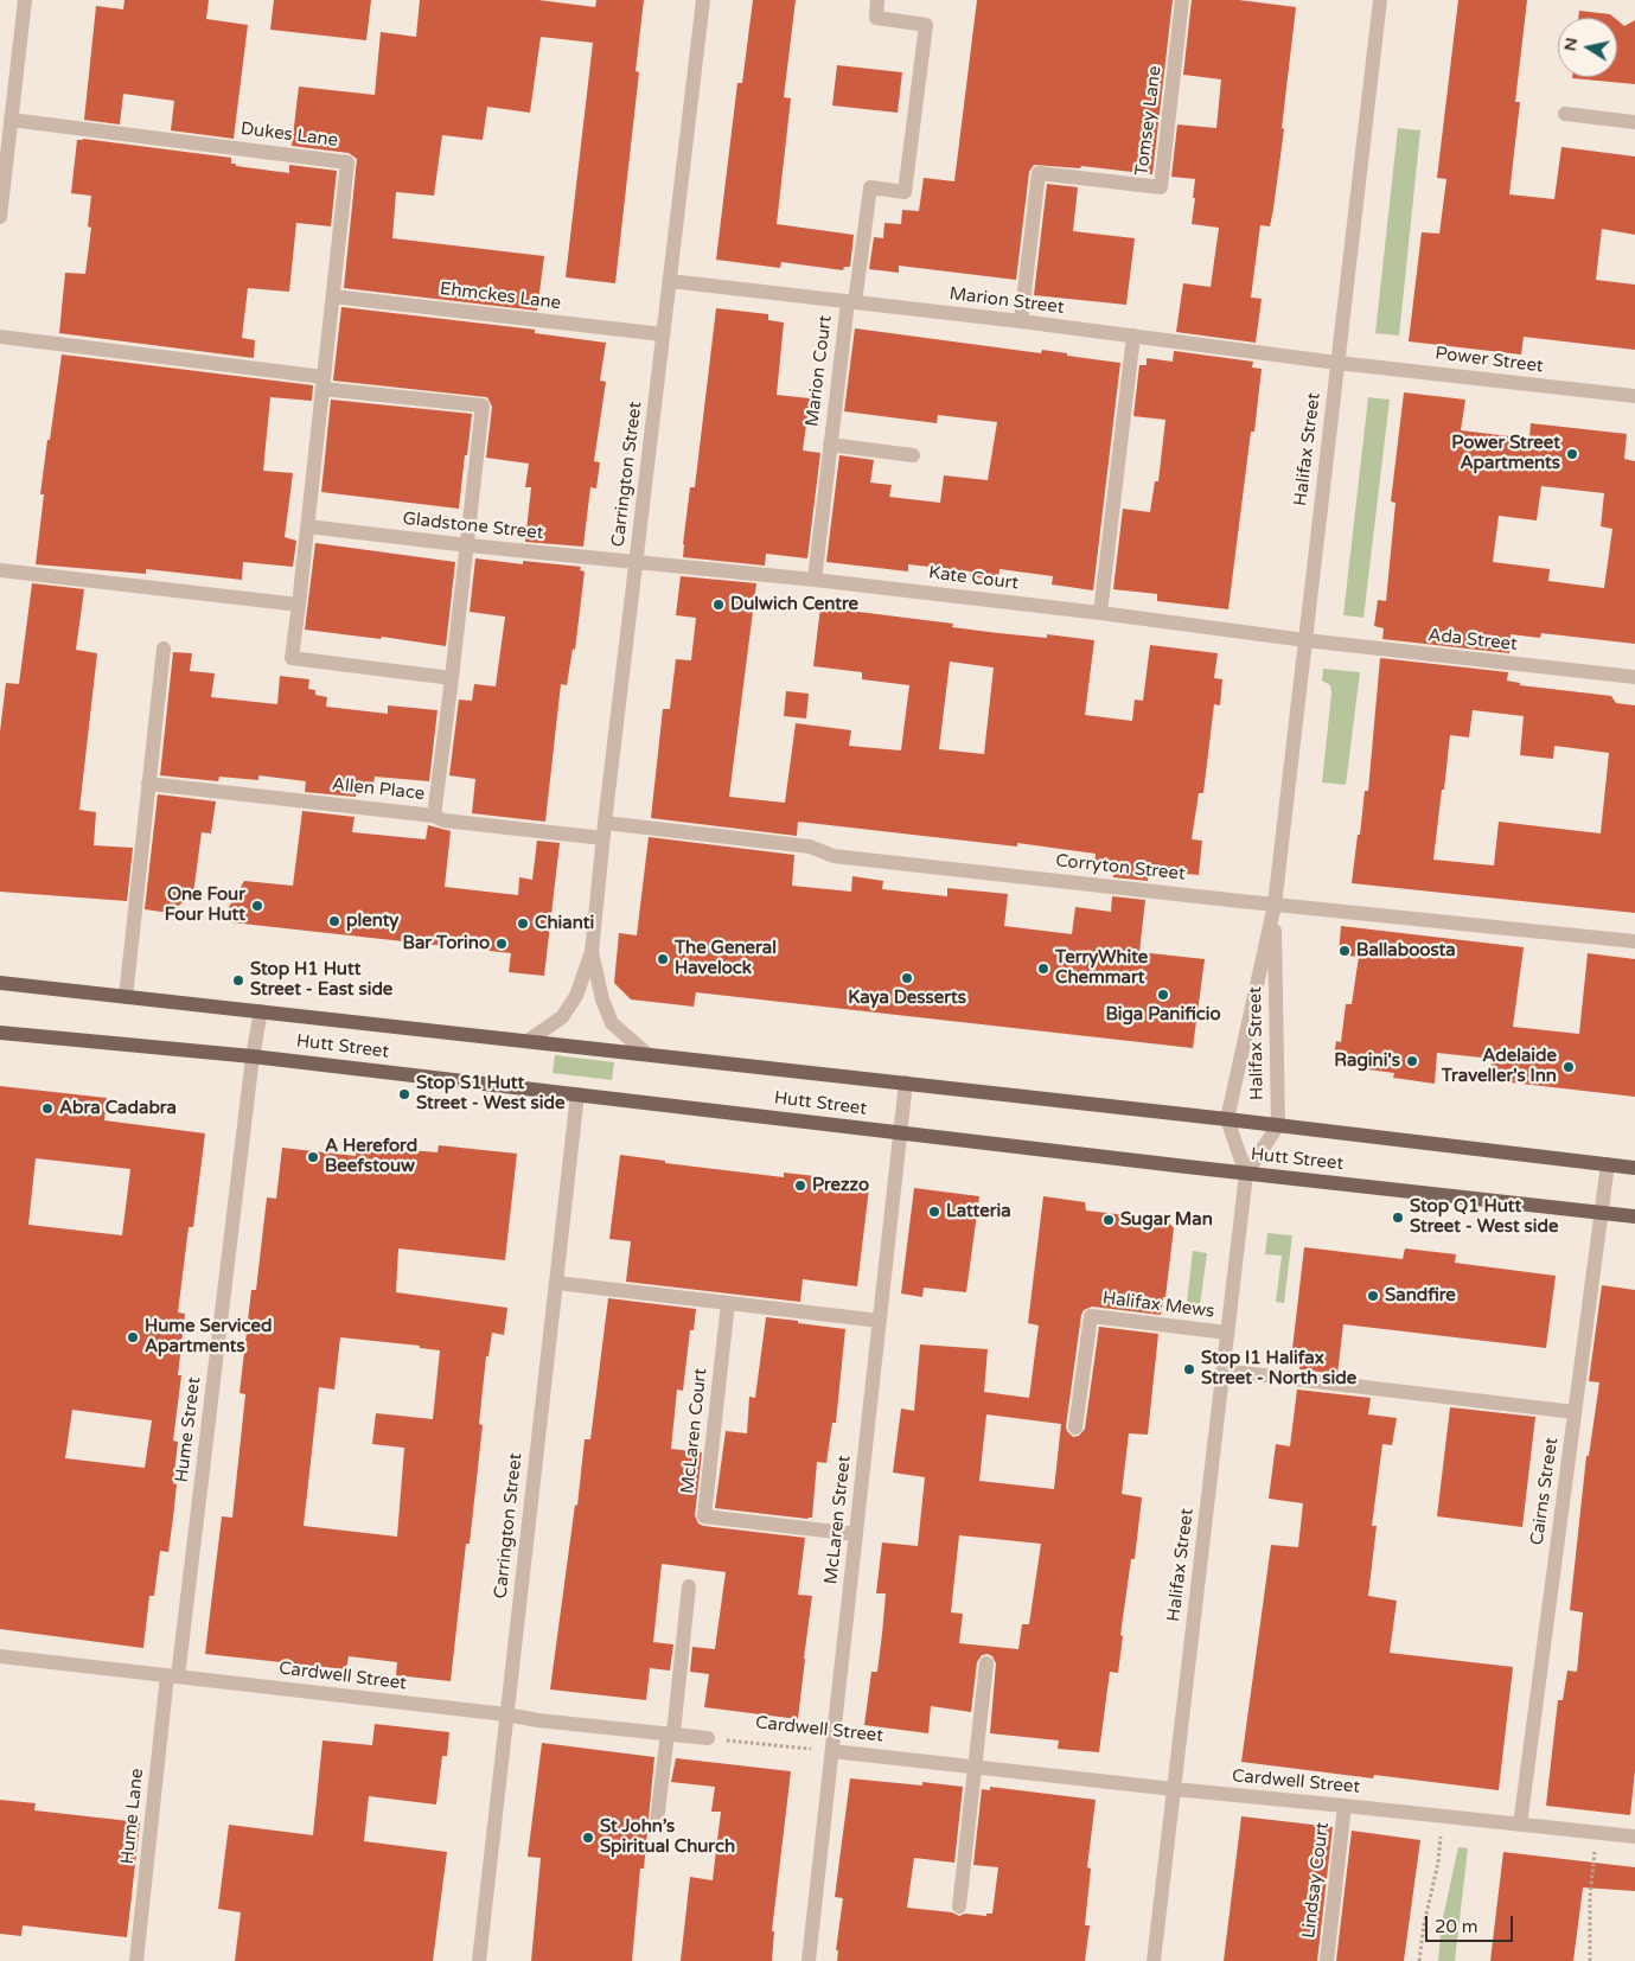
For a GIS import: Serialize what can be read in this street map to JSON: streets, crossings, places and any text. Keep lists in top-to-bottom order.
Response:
{
  "streets": {
    "main road": ["Hutt Street"],
    "street": [
      "Tomsey Lane",
      "Dukes Lane",
      "Ehmckes Lane",
      "Marion Street",
      "Power Street",
      "Marion Court",
      "Halifax Street",
      "Carrington Street",
      "Gladstone Street",
      "Kate Court",
      "Ada Street",
      "Allen Place",
      "Corryton Street",
      "Halifax Mews",
      "Hume Street",
      "McLaren Court",
      "Cairns Street",
      "McLaren Street",
      "Cardwell Street",
      "Hume Lane",
      "Lindsay Court"
    ]
  },
  "crossings": [
    ["Tomsey Lane", "Marion Street"],
    ["Dukes Lane", "Ehmckes Lane"],
    ["Dukes Lane", "Gladstone Street"],
    ["Ehmckes Lane", "Carrington Street"],
    ["Marion Street", "Power Street"],
    ["Marion Street", "Marion Court"],
    ["Marion Street", "Halifax Street"],
    ["Marion Street", "Carrington Street"],
    ["Power Street", "Halifax Street"],
    ["Marion Court", "Kate Court"],
    ["Halifax Street", "Kate Court"],
    ["Halifax Street", "Ada Street"],
    ["Halifax Street", "Corryton Street"],
    ["Halifax Street", "Hutt Street"],
    ["Halifax Street", "Halifax Mews"],
    ["Halifax Street", "Cardwell Street"],
    ["Carrington Street", "Gladstone Street"],
    ["Carrington Street", "Kate Court"],
    ["Carrington Street", "Allen Place"],
    ["Carrington Street", "Corryton Street"],
    ["Carrington Street", "Hutt Street"],
    ["Carrington Street", "Cardwell Street"],
    ["Gladstone Street", "Kate Court"],
    ["Kate Court", "Ada Street"],
    ["Allen Place", "Corryton Street"],
    ["Hutt Street", "Hume Street"],
    ["Hutt Street", "Cairns Street"],
    ["Hutt Street", "McLaren Street"],
    ["Hume Street", "Cardwell Street"],
    ["Hume Street", "Hume Lane"],
    ["McLaren Court", "McLaren Street"],
    ["Cairns Street", "Cardwell Street"],
    ["McLaren Street", "Cardwell Street"],
    ["Cardwell Street", "Hume Lane"],
    ["Cardwell Street", "Lindsay Court"]
  ],
  "places": [
    "Power Street Apartments",
    "Dulwich Centre",
    "One Four Four Hutt",
    "plenty",
    "Chianti",
    "Bar Torino",
    "Ballaboosta",
    "The General Havelock",
    "TerryWhite Chemmart",
    "Kaya Desserts",
    "Stop H1 Hutt Street - East side",
    "Biga Panificio",
    "Ragini's",
    "Adelaide Traveller's Inn",
    "Stop S1 Hutt Street - West side",
    "Abra Cadabra",
    "A Hereford Beefstouw",
    "Prezzo",
    "Latteria",
    "Stop Q1 Hutt Street - West side",
    "Sugar Man",
    "Sandfire",
    "Hume Serviced Apartments",
    "Stop I1 Halifax Street - North side",
    "St John’s Spiritual Church"
  ],
  "scale_bar": "20 m",
  "north": "left"
}
